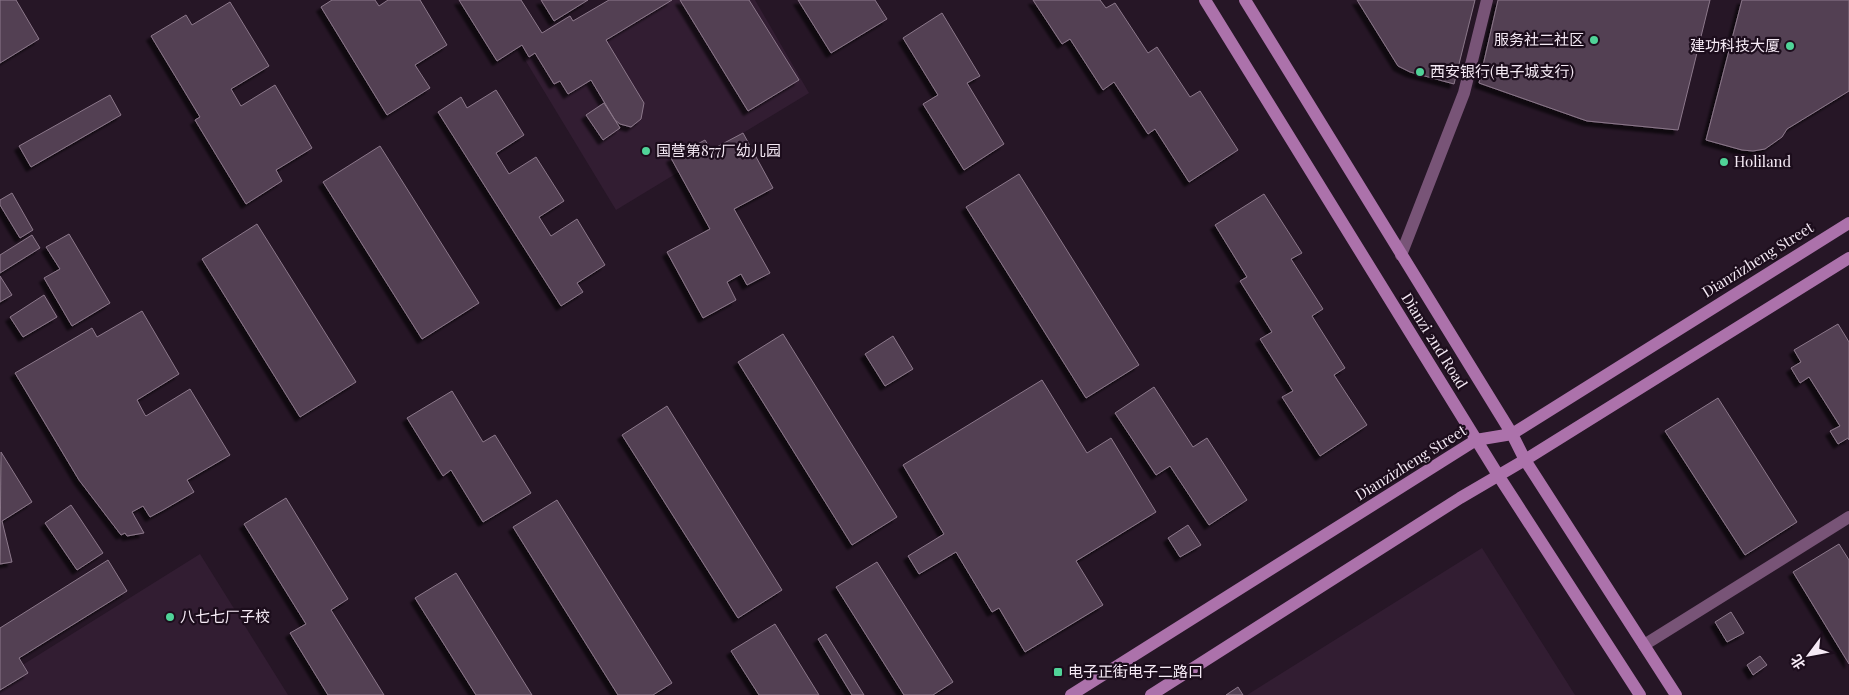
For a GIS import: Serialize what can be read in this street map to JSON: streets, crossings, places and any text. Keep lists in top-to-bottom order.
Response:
{
  "streets": {
    "main road": ["Dianzizheng Street", "Dianzi 2nd Road"]
  },
  "crossings": [
    ["Dianzizheng Street", "Dianzi 2nd Road"]
  ],
  "places": {
    "other": [
      "服务社二社区",
      "建功科技大厦",
      "西安银行(电子城支行)",
      "国营第877厂幼儿园",
      "Holiland",
      "八七七厂子校"
    ],
    "transit": ["电子正街电子二路口"]
  },
  "north": "bottom left"
}
